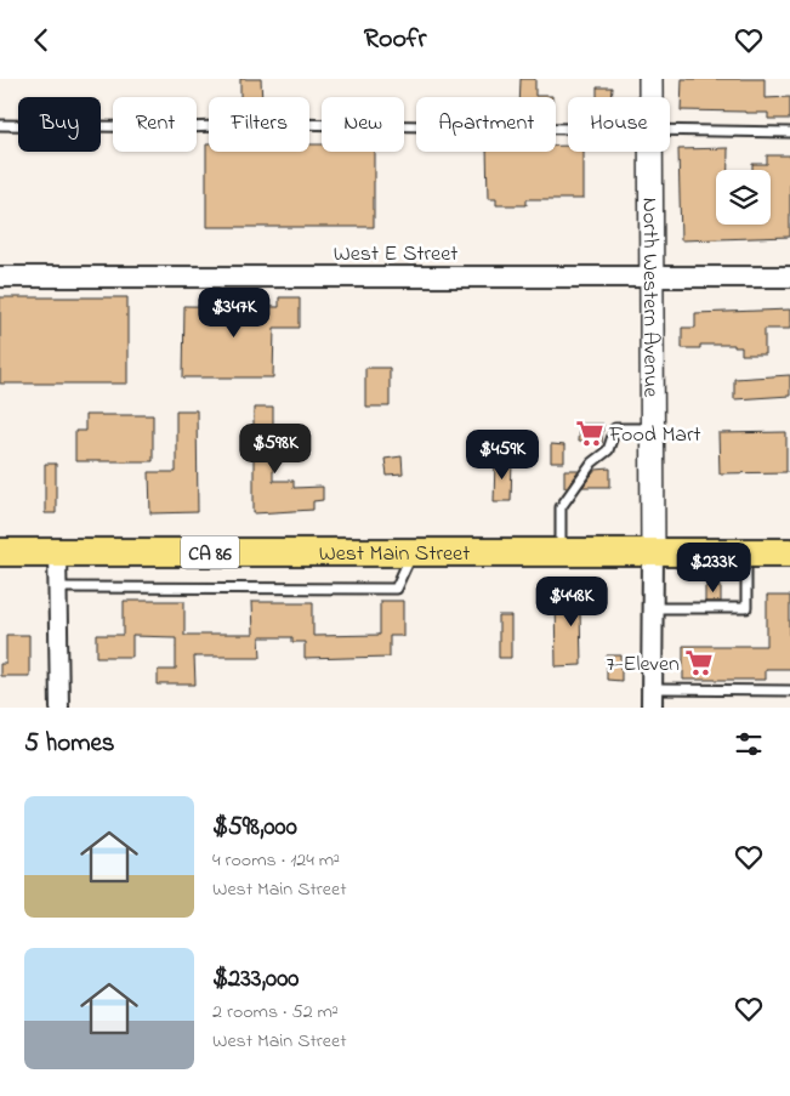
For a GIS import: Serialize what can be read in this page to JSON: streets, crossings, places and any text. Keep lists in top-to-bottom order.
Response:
{
  "streets": {
    "highway": ["CA 86", "West Main Street"],
    "main road": ["North Western Avenue"],
    "street": ["West E Street"]
  },
  "crossings": [
    ["West E Street", "North Western Avenue"],
    ["North Western Avenue", "West Main Street"]
  ],
  "places": {
    "supermarket": ["Food Mart", "7-Eleven"]
  },
  "page": {
    "header": "Roofr",
    "chip": [
      "Buy",
      "Rent",
      "Filters",
      "New",
      "Apartment",
      "House"
    ],
    "price": [
      "$347K",
      "$598K",
      "$459K",
      "$233K",
      "$448K"
    ],
    "heading": "5 homes",
    "list": [
      {
        "name": "$598,000",
        "note": "4 rooms · 124 m² · West Main Street"
      },
      {
        "name": "$233,000",
        "note": "2 rooms · 52 m² · West Main Street"
      }
    ]
  }
}
